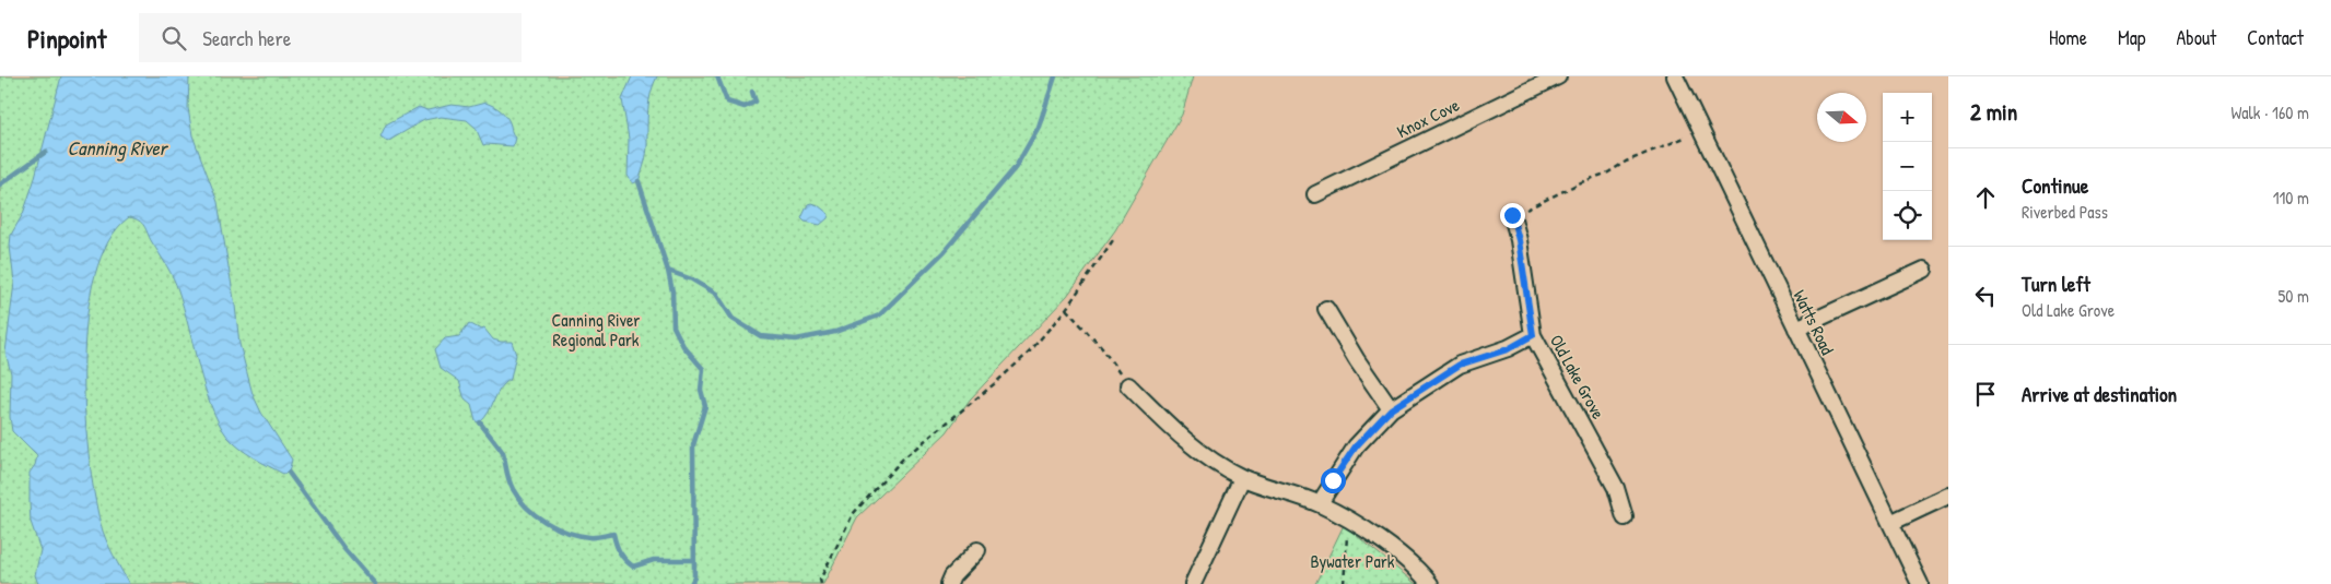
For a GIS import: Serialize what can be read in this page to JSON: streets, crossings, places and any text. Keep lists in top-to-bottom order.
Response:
{
  "streets": {
    "street": ["Knox Cove", "Watts Road", "Old Lake Grove"]
  },
  "water": ["Canning River"],
  "parks": ["Canning River Regional Park", "Bywater Park"],
  "north": "right",
  "page": {
    "header": "Pinpoint",
    "search": "Search here",
    "nav": [
      "Home",
      "Map",
      "About",
      "Contact"
    ],
    "heading": ["2 min", "Walk · 160 m"],
    "map_buttons": ["+", "−"],
    "list": [
      ["Continue", "Riverbed Pass", "110 m"],
      ["Turn left", "Old Lake Grove", "50 m"],
      "Arrive at destination"
    ]
  }
}
